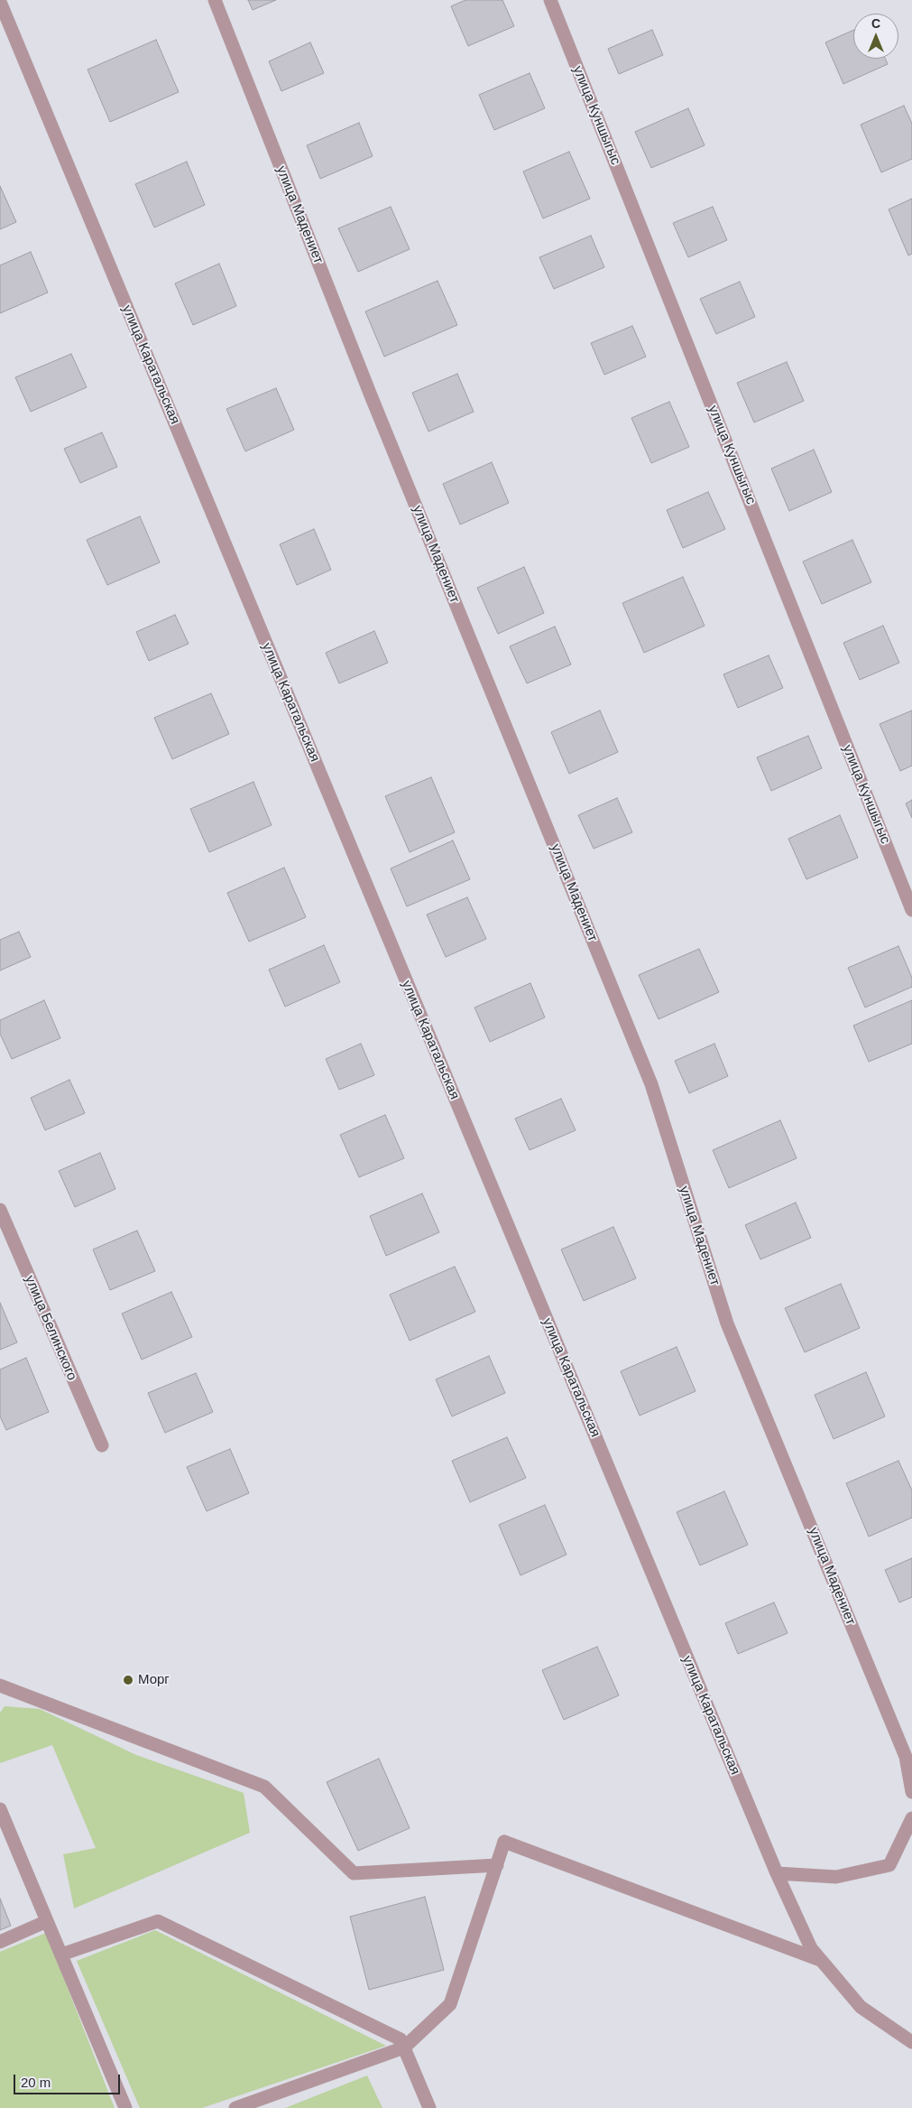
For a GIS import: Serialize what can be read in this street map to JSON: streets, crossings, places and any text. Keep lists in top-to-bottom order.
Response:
{
  "streets": {
    "street": [
      "улица Куншыгыс",
      "улица Мадениет",
      "улица Каратальская",
      "улица Белинского"
    ]
  },
  "places": ["Морг"],
  "scale_bar": "20 m",
  "north": "top"
}
